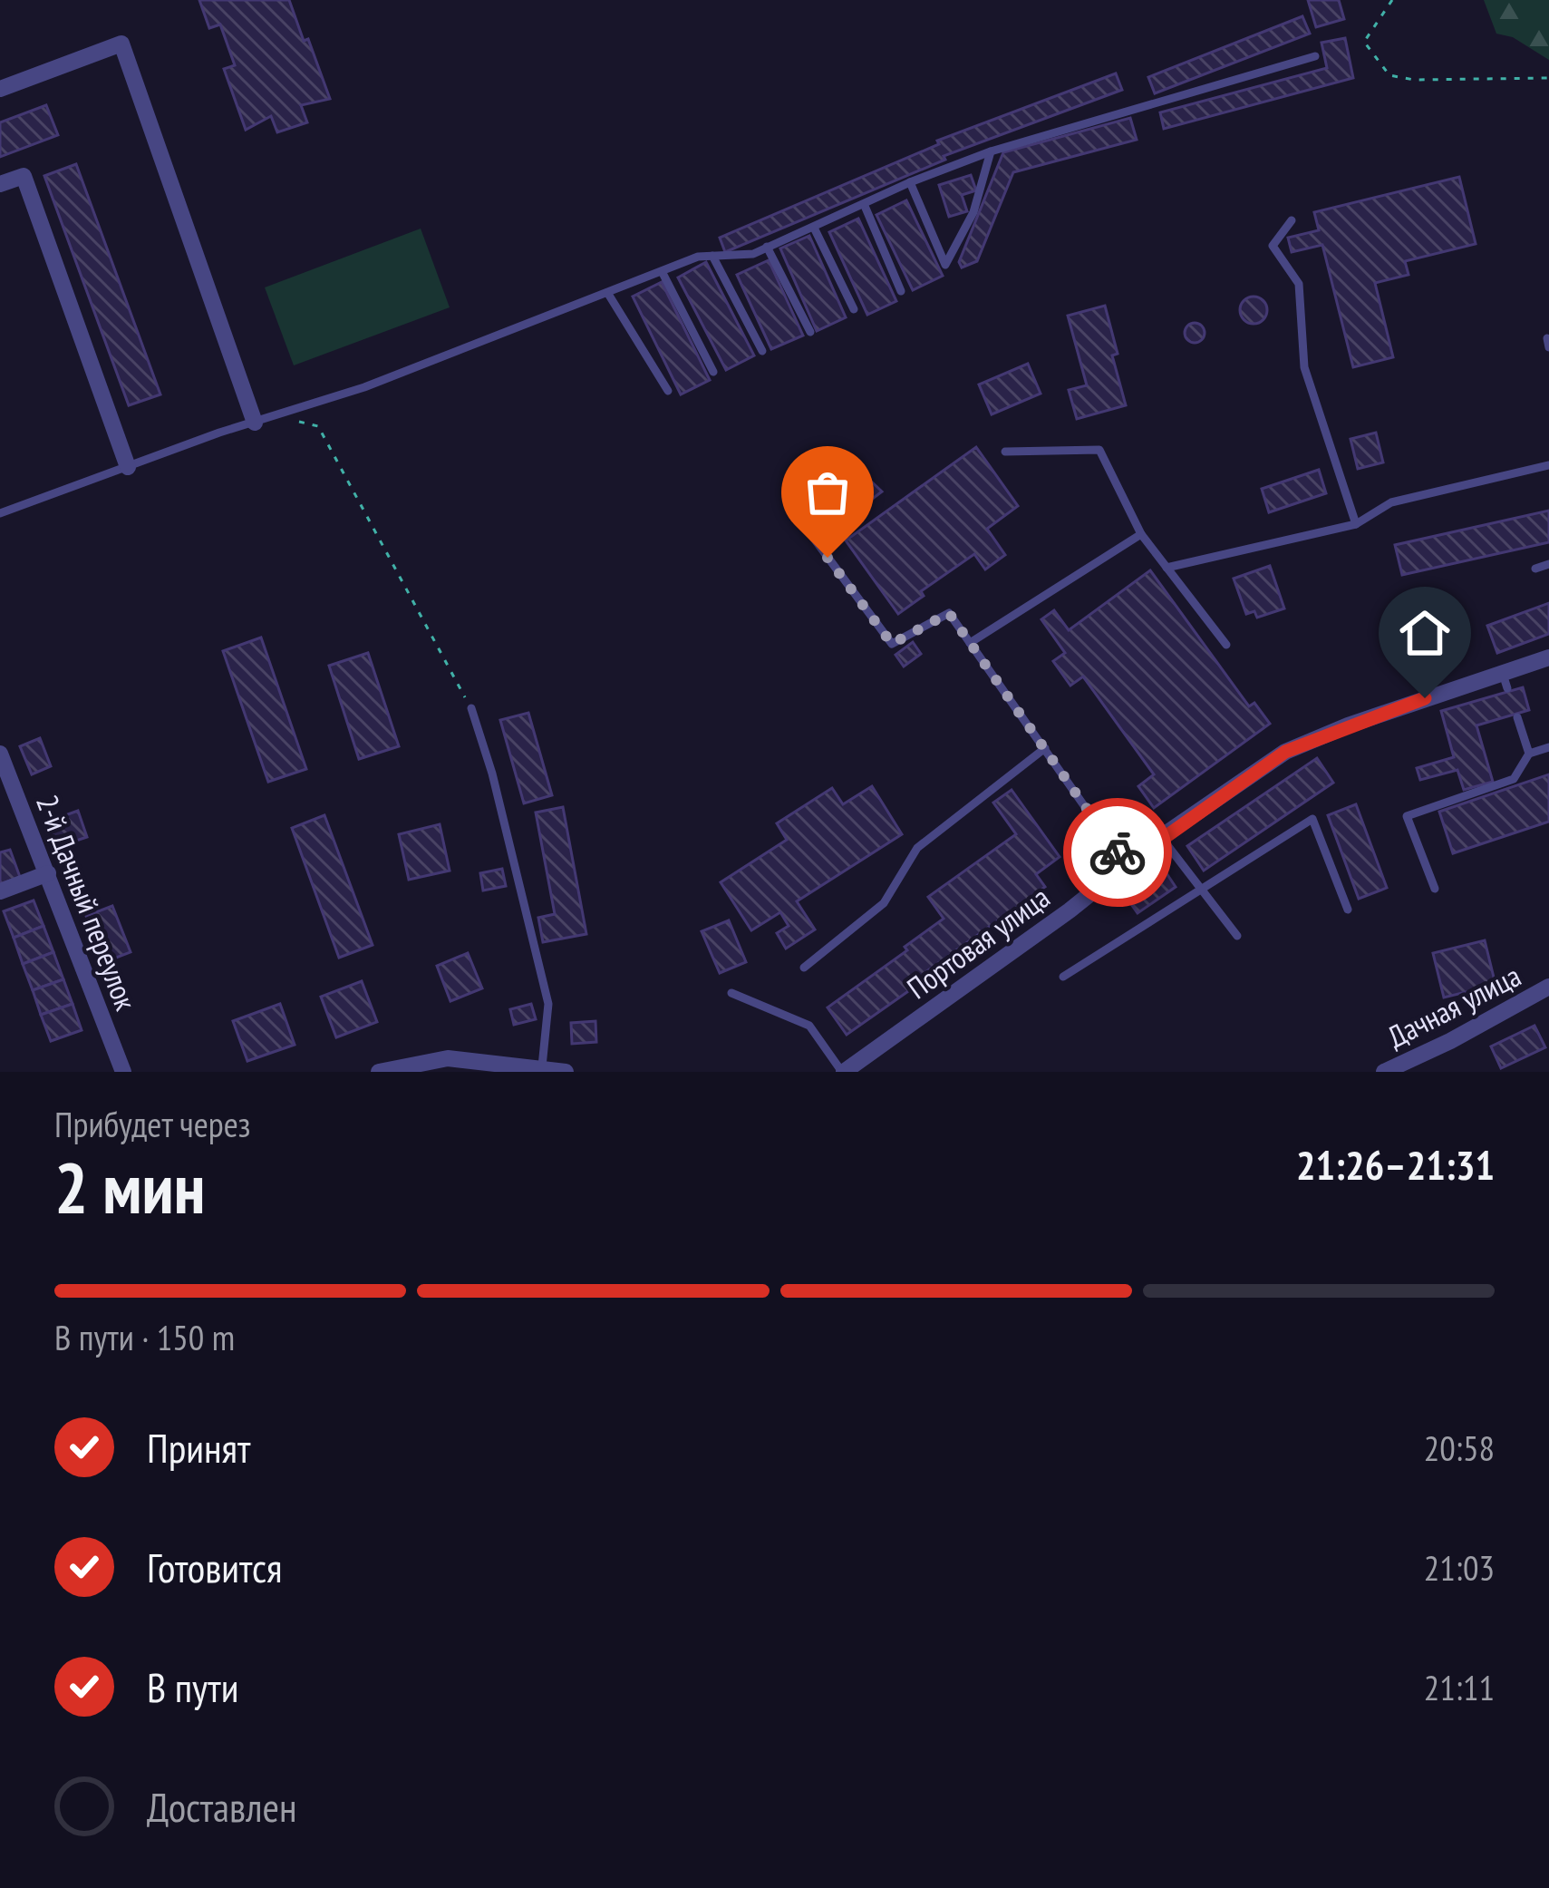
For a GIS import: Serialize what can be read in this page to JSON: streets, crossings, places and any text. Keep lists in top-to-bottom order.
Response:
{
  "streets": {
    "street": ["2-й Дачный переулок", "Портовая улица", "Дачная улица"]
  },
  "page": {
    "heading": ["2 мин", "Прибудет через", "21:26–21:31"],
    "bar": "В пути · 150 m",
    "list": [
      ["Принят", "20:58"],
      ["Готовится", "21:03"],
      ["В пути", "21:11"],
      "Доставлен"
    ]
  }
}
